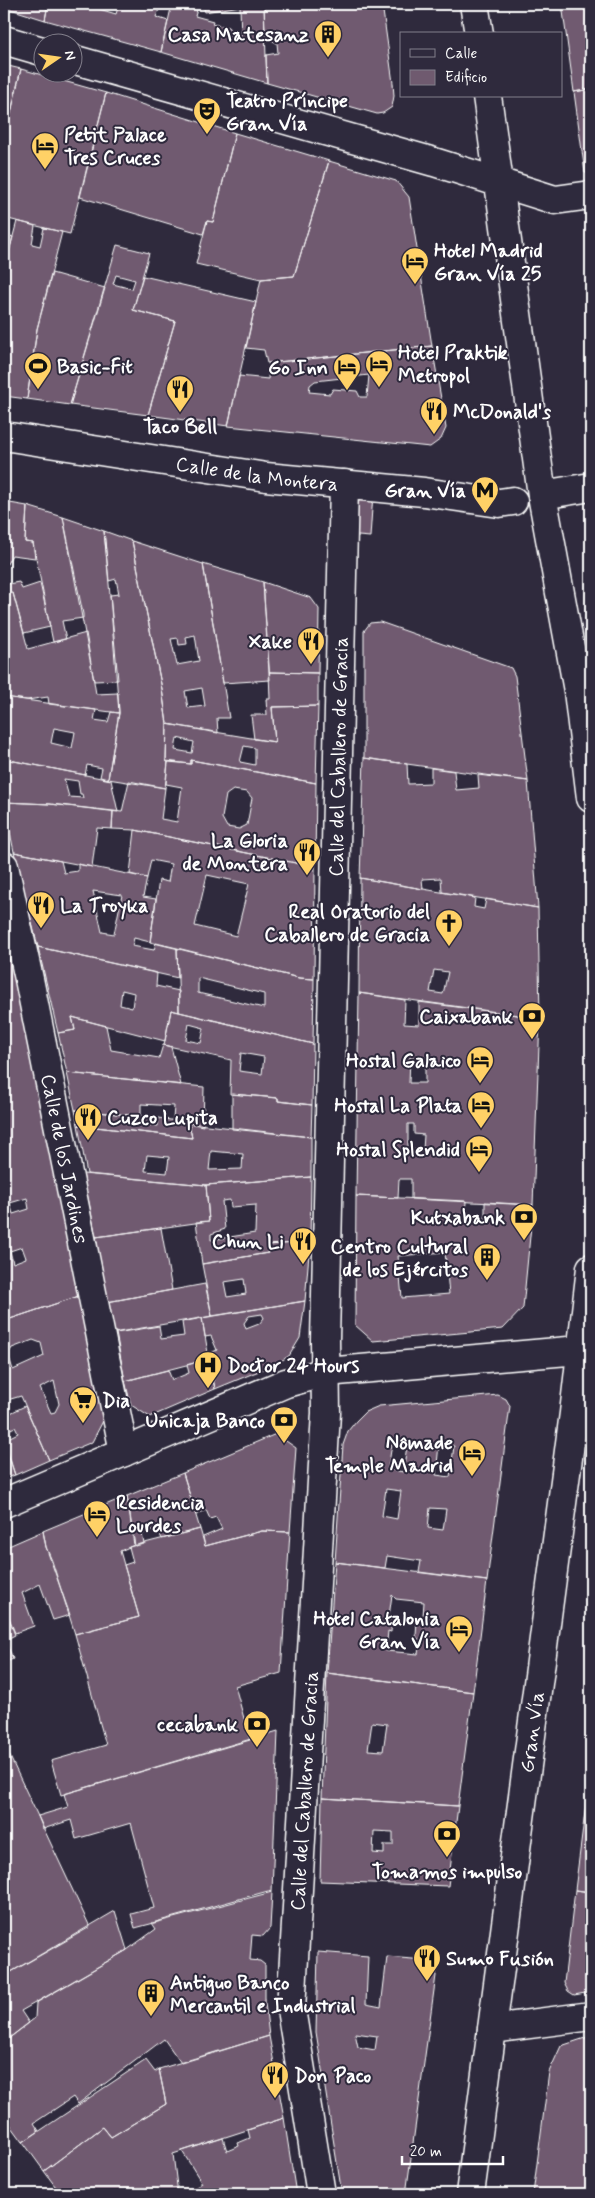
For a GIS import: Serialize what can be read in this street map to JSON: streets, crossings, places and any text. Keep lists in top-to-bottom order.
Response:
{
  "streets": {
    "street": [
      "Calle de la Montera",
      "Calle del Caballero de Gracia",
      "Calle de los Jardines",
      "Gran Vía"
    ]
  },
  "crossings": [
    ["Calle de la Montera", "Calle del Caballero de Gracia"]
  ],
  "places": {
    "building": ["Casa Matesanz", "Centro Cultural de los Ejércitos", "Antiguo Banco Mercantil e Industrial"],
    "theatre": ["Teatro Príncipe Gran Vía"],
    "hotel": [
      "Petit Palace Tres Cruces",
      "Hotel Madrid Gran Vía 25",
      "Hotel Praktik Metropol",
      "Go Inn",
      "Hostal Galaico",
      "Hostal La Plata",
      "Hostal Splendid",
      "Nômade Temple Madrid",
      "Residencia Lourdes",
      "Hotel Catalonia Gran Vía"
    ],
    "sports": ["Basic-Fit"],
    "restaurant": [
      "Taco Bell",
      "McDonald's",
      "Xake",
      "La Gloria de Montera",
      "La Troyka",
      "Cuzco Lupita",
      "Chun Li",
      "Sumo Fusión",
      "Don Paco"
    ],
    "metro station": ["Gran Vía"],
    "church": ["Real Oratorio del Caballero de Gracia"],
    "bank": [
      "Caixabank",
      "Kutxabank",
      "Unicaja Banco",
      "cecabank",
      "Tomamos impulso"
    ],
    "hospital": ["Doctor 24 Hours"],
    "supermarket": ["Dia"]
  },
  "legend": ["Calle", "Edificio"],
  "scale_bar": "20 m",
  "north": "right"
}
